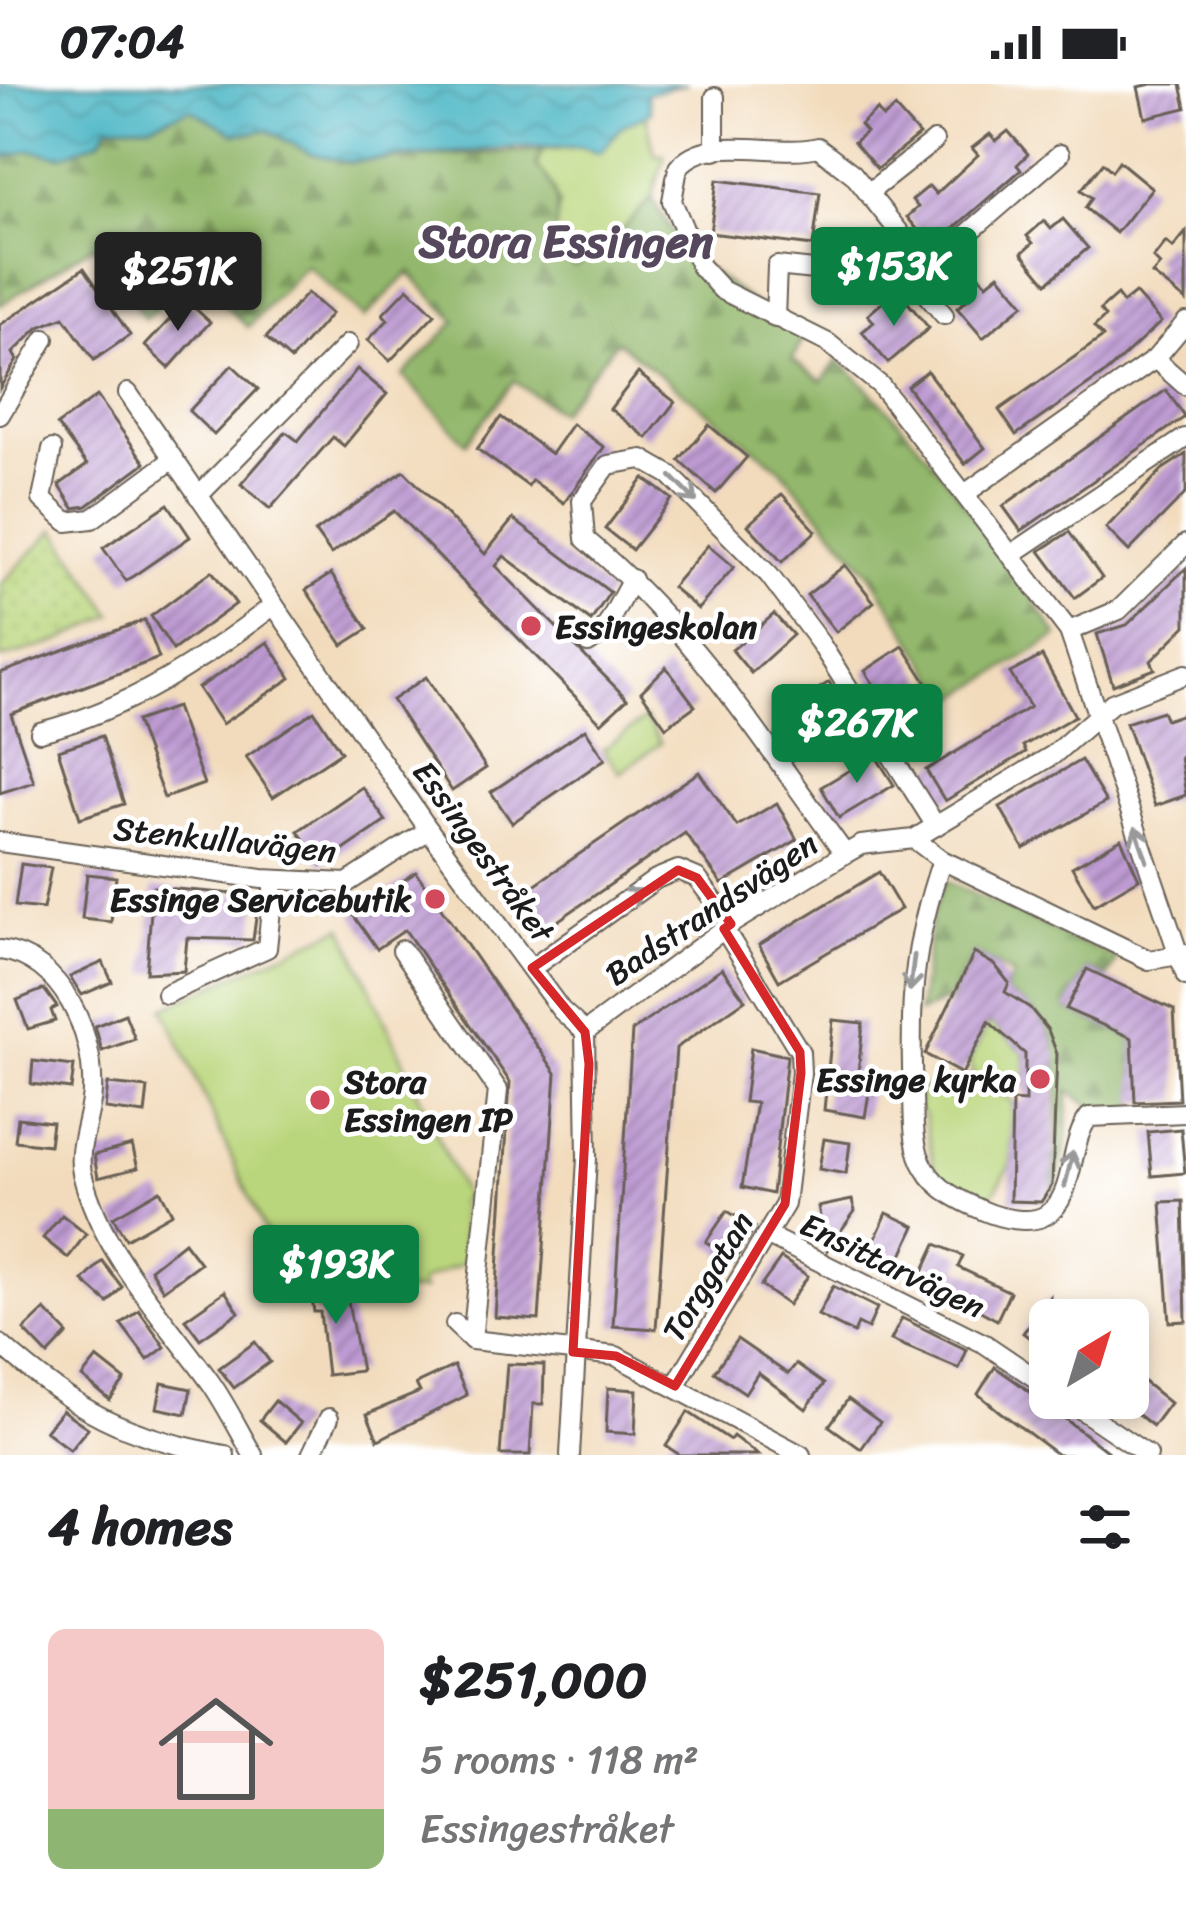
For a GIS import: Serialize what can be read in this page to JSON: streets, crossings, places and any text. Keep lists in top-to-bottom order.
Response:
{
  "streets": {
    "street": [
      "Stenkullavägen",
      "Essingestråket",
      "Badstrandsvägen",
      "Ensittarvägen",
      "Torggatan"
    ]
  },
  "crossings": [
    ["Stenkullavägen", "Essingestråket"],
    ["Essingestråket", "Badstrandsvägen"],
    ["Essingestråket", "Torggatan"],
    ["Badstrandsvägen", "Torggatan"],
    ["Ensittarvägen", "Torggatan"]
  ],
  "districts": ["Stora Essingen"],
  "places": [
    "Essingeskolan",
    "Essinge Servicebutik",
    "Essinge kyrka",
    "Stora Essingen IP"
  ],
  "north": "top right",
  "page": {
    "status": "07:04",
    "price": [
      "$153K",
      "$251K",
      "$267K",
      "$193K"
    ],
    "heading": "4 homes",
    "list": [
      {
        "name": "$251,000",
        "note": "5 rooms · 118 m² · Essingestråket"
      }
    ]
  }
}
